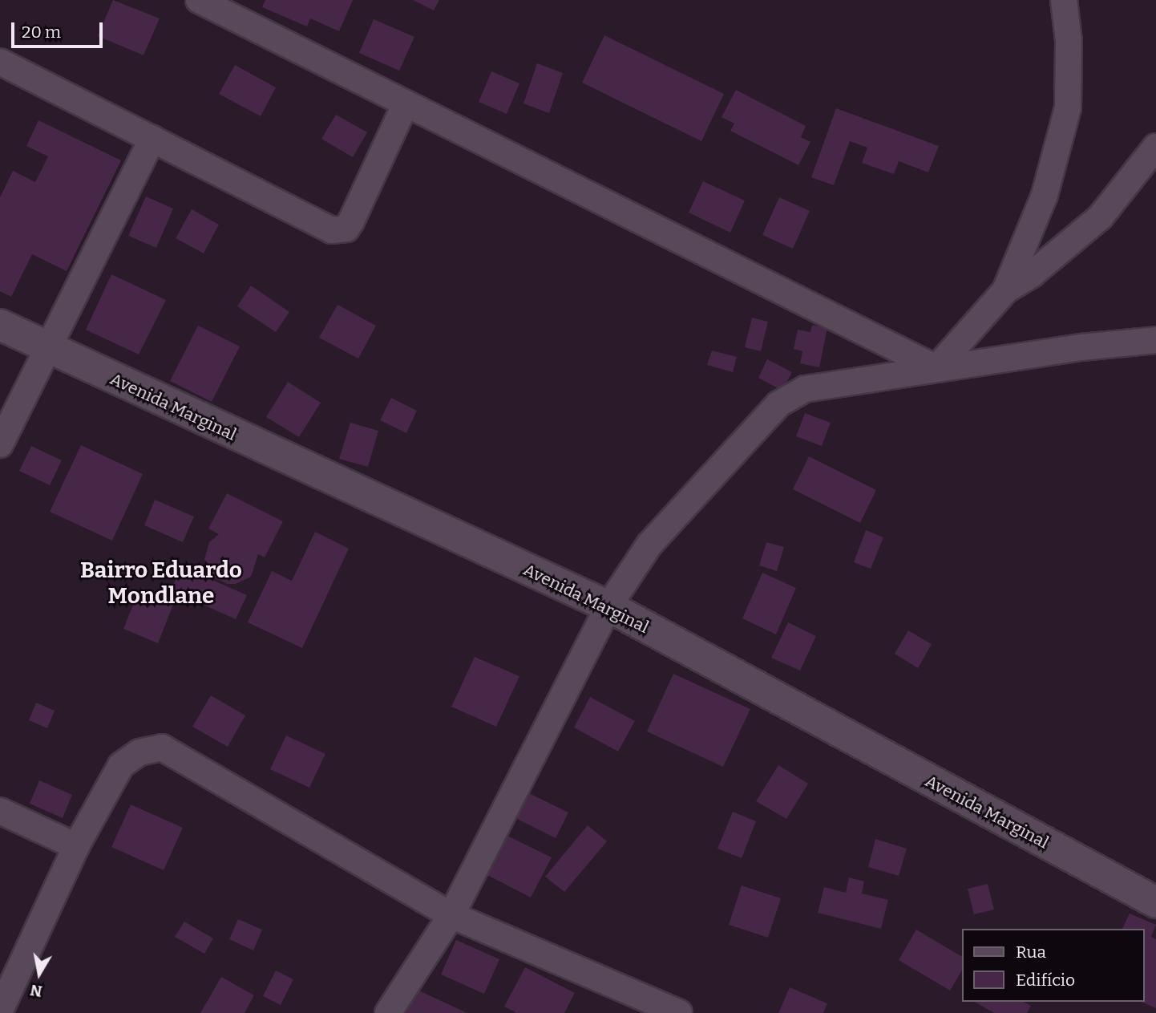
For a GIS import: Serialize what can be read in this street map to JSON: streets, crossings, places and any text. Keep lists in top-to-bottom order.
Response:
{
  "streets": {
    "street": ["Avenida Marginal"]
  },
  "districts": ["Bairro Eduardo Mondlane"],
  "legend": ["Rua", "Edifício"],
  "scale_bar": "20 m",
  "north": "bottom"
}
